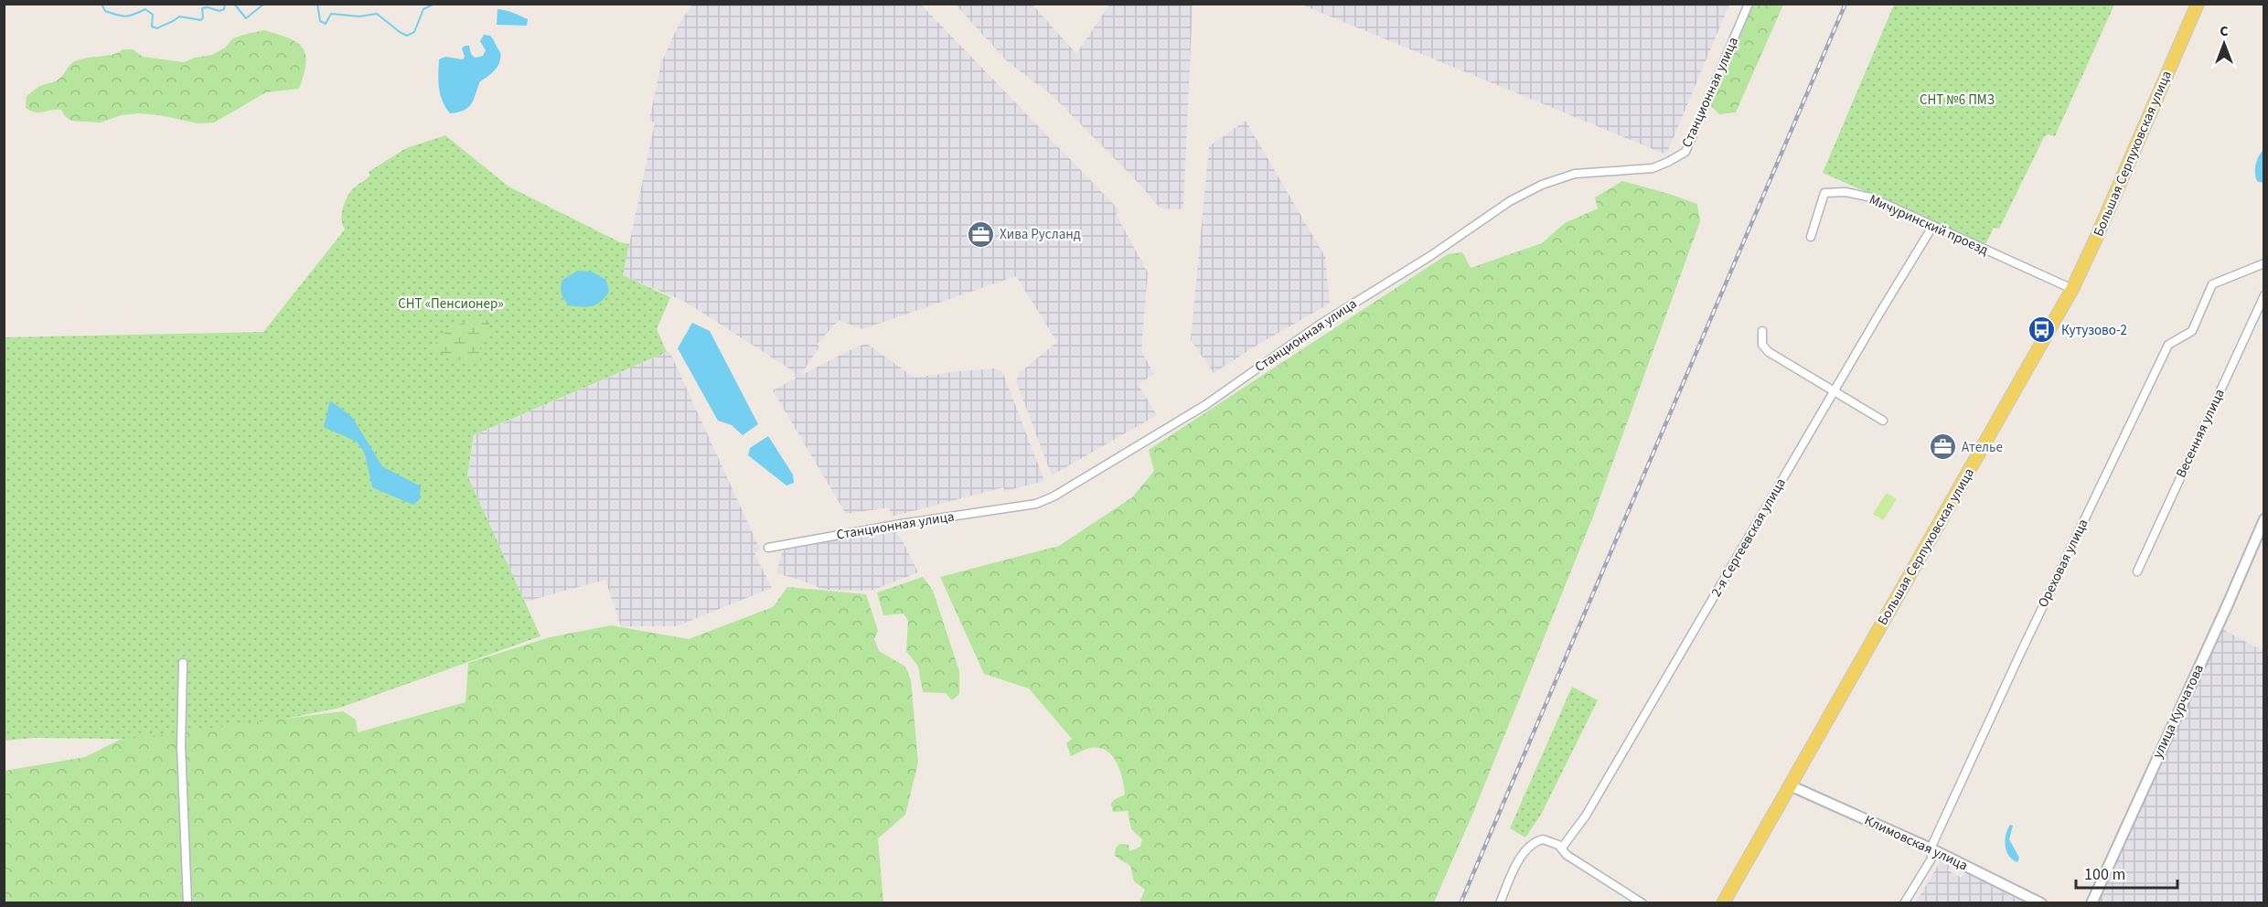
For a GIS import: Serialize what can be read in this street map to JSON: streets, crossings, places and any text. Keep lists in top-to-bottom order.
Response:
{
  "streets": {
    "main road": ["Большая Серпуховская улица"],
    "street": [
      "Станционная улица",
      "Мичуринский проезд",
      "Весенняя улица",
      "2-я Сергеевская улица",
      "Ореховая улица",
      "улица Курчатова",
      "Климовская улица"
    ]
  },
  "crossings": [
    ["Большая Серпуховская улица", "Мичуринский проезд"],
    ["Большая Серпуховская улица", "Климовская улица"],
    ["Мичуринский проезд", "2-я Сергеевская улица"],
    ["Ореховая улица", "Климовская улица"]
  ],
  "parks": ["СНТ №6 ПМЗ", "СНТ «Пенсионер»"],
  "places": {
    "office": ["Хива Русланд", "Ателье"],
    "bus stop": ["Кутузово-2"]
  },
  "scale_bar": "100 m",
  "north": "top"
}
